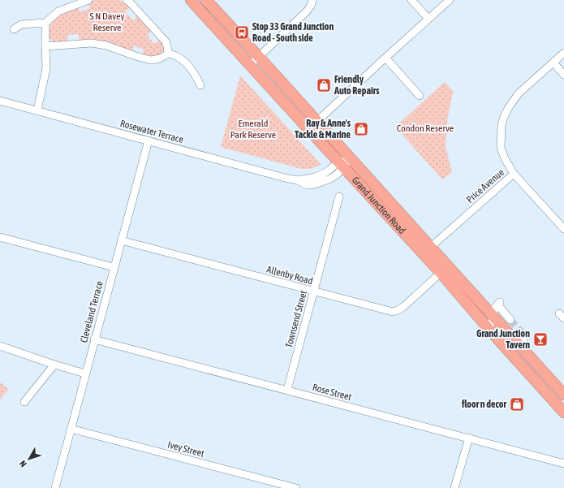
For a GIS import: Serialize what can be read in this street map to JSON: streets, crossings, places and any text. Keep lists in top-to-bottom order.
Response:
{
  "streets": {
    "highway": ["Grand Junction Road"],
    "street": [
      "Rosewater Terrace",
      "Price Avenue",
      "Allenby Road",
      "Cleveland Terrace",
      "Townsend Street",
      "Rose Street",
      "Ivey Street"
    ]
  },
  "crossings": [
    ["Rosewater Terrace", "Grand Junction Road"],
    ["Rosewater Terrace", "Cleveland Terrace"],
    ["Price Avenue", "Grand Junction Road"],
    ["Grand Junction Road", "Allenby Road"],
    ["Allenby Road", "Cleveland Terrace"],
    ["Allenby Road", "Townsend Street"],
    ["Cleveland Terrace", "Rose Street"],
    ["Cleveland Terrace", "Ivey Street"],
    ["Townsend Street", "Rose Street"]
  ],
  "parks": ["S N Davey Reserve", "Emerald Park Reserve", "Condon Reserve"],
  "places": {
    "bus stop": ["Stop 33 Grand Junction Road - South side"],
    "shop": ["Friendly Auto Repairs", "Ray & Anne's Tackle & Marine", "floor n decor"],
    "bar": ["Grand Junction Tavern"]
  },
  "north": "bottom left"
}
